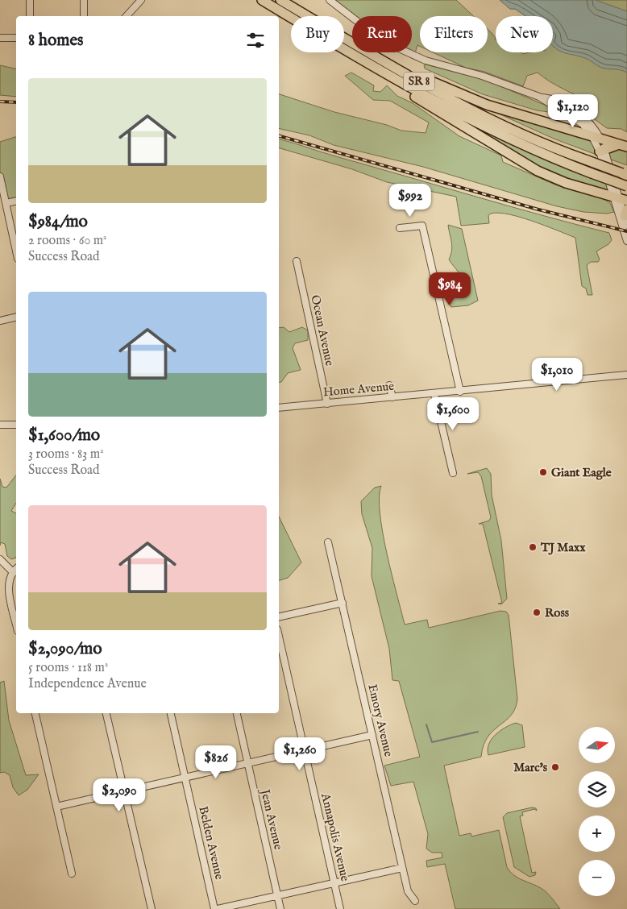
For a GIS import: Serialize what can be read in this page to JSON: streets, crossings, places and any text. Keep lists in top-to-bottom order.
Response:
{
  "streets": {
    "highway": ["SR 8"],
    "street": [
      "Ocean Avenue",
      "Home Avenue",
      "Emory Avenue",
      "Jean Avenue",
      "Annapolis Avenue",
      "Belden Avenue"
    ]
  },
  "crossings": [
    ["Ocean Avenue", "Home Avenue"]
  ],
  "places": [
    "Giant Eagle",
    "TJ Maxx",
    "Ross",
    "Marc's"
  ],
  "north": "right",
  "page": {
    "chip": [
      "Buy",
      "Rent",
      "Filters",
      "New"
    ],
    "heading": "8 homes",
    "list": [
      {
        "name": "$984/mo",
        "note": "2 rooms · 60 m² · Success Road"
      },
      {
        "name": "$1,600/mo",
        "note": "3 rooms · 83 m² · Success Road"
      },
      {
        "name": "$2,090/mo",
        "note": "5 rooms · 118 m² · Independence Avenue"
      }
    ],
    "price": [
      "$1,120",
      "$992",
      "$984",
      "$1,010",
      "$1,600",
      "$1,260",
      "$826",
      "$2,090"
    ],
    "map_buttons": ["+", "−"]
  }
}
